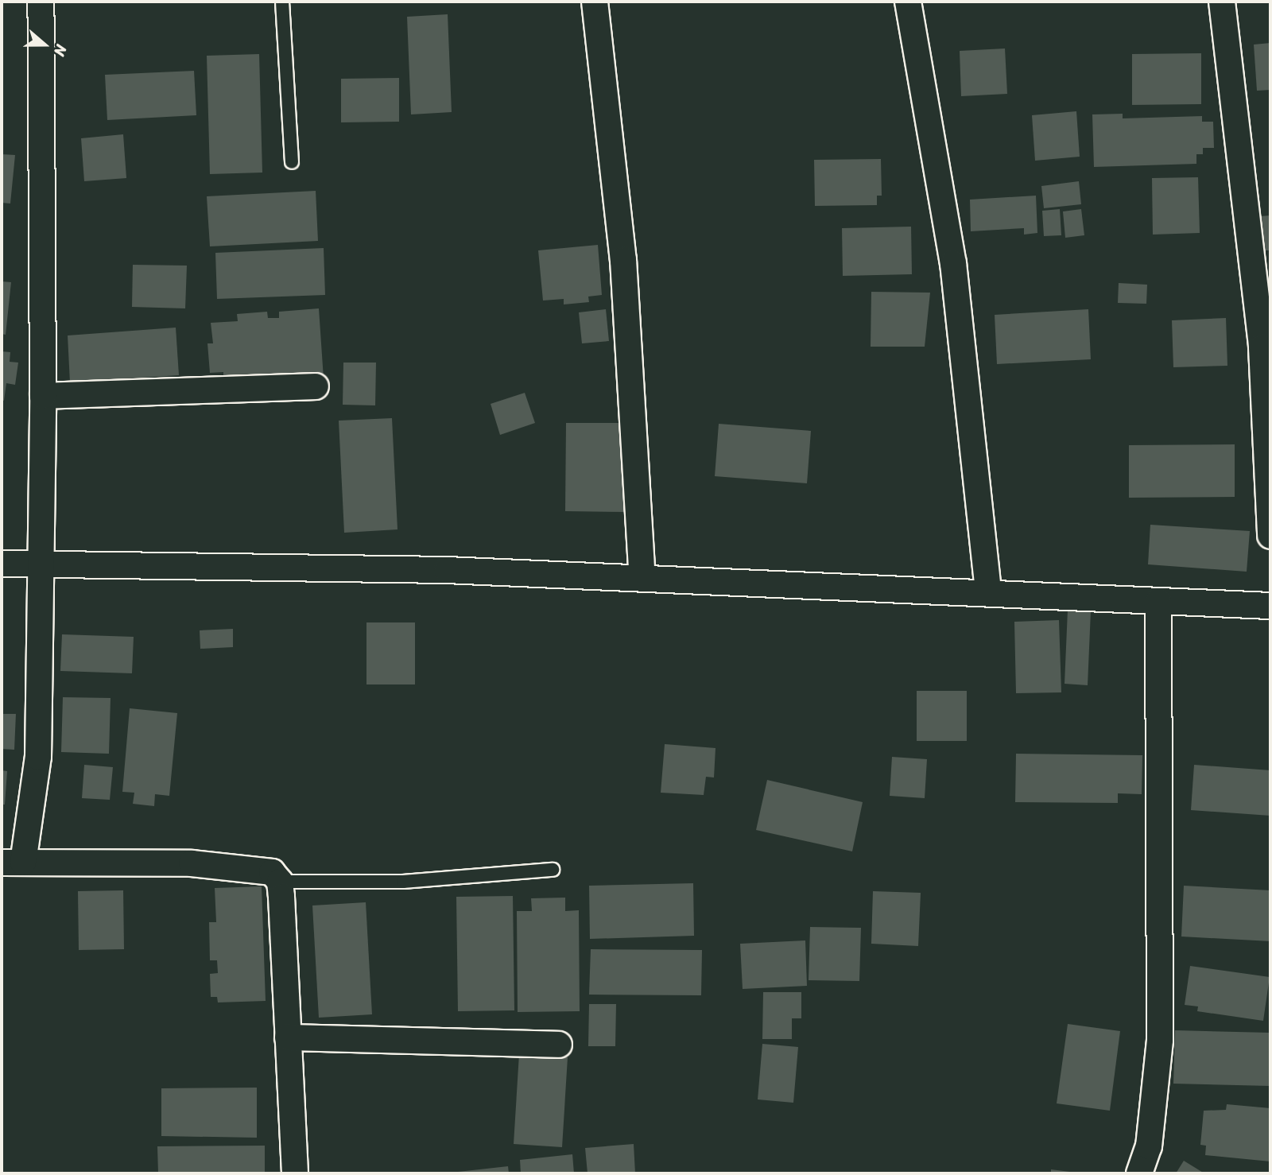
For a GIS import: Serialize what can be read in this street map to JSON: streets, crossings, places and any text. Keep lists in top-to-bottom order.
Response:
{
  "north": "right"
}
